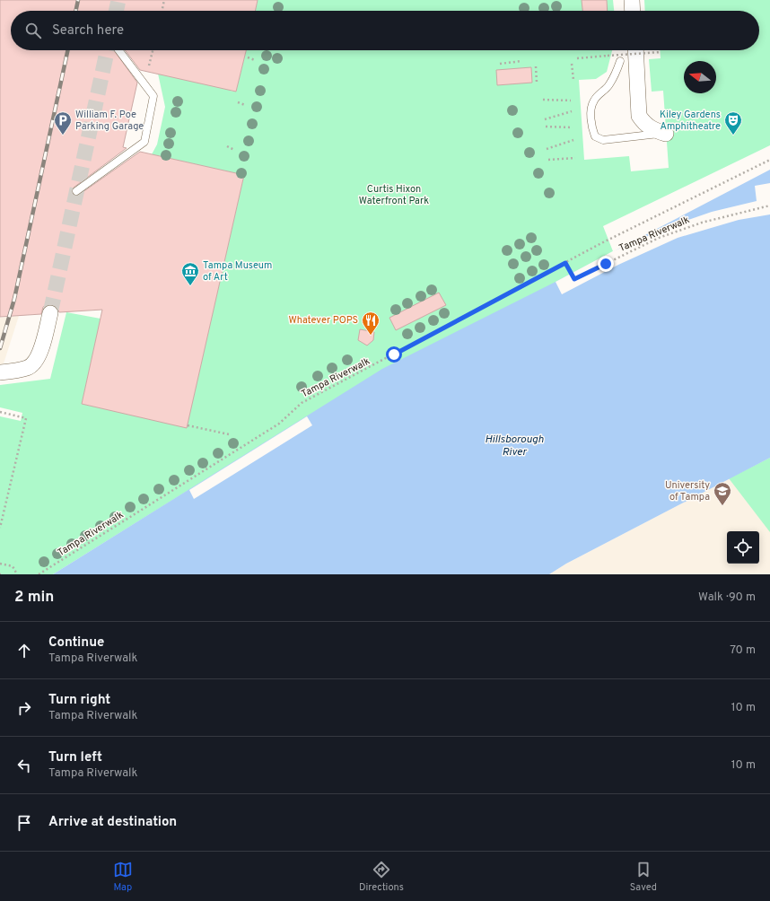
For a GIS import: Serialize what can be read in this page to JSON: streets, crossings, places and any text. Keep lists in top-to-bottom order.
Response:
{
  "streets": {
    "path": ["Tampa Riverwalk"]
  },
  "water": ["Hillsborough River"],
  "parks": ["Curtis Hixon Waterfront Park"],
  "places": {
    "parking": ["William F. Poe Parking Garage"],
    "theatre": ["Kiley Gardens Amphitheatre"],
    "museum": ["Tampa Museum of Art"],
    "restaurant": ["Whatever POPS"],
    "school or university": ["University of Tampa"]
  },
  "north": "left",
  "page": {
    "search": "Search here",
    "heading": ["2 min", "Walk · 90 m"],
    "list": [
      ["Continue", "Tampa Riverwalk", "70 m"],
      ["Turn right", "Tampa Riverwalk", "10 m"],
      ["Turn left", "Tampa Riverwalk", "10 m"],
      "Arrive at destination"
    ],
    "nav": ["Map", "Directions", "Saved"]
  }
}
